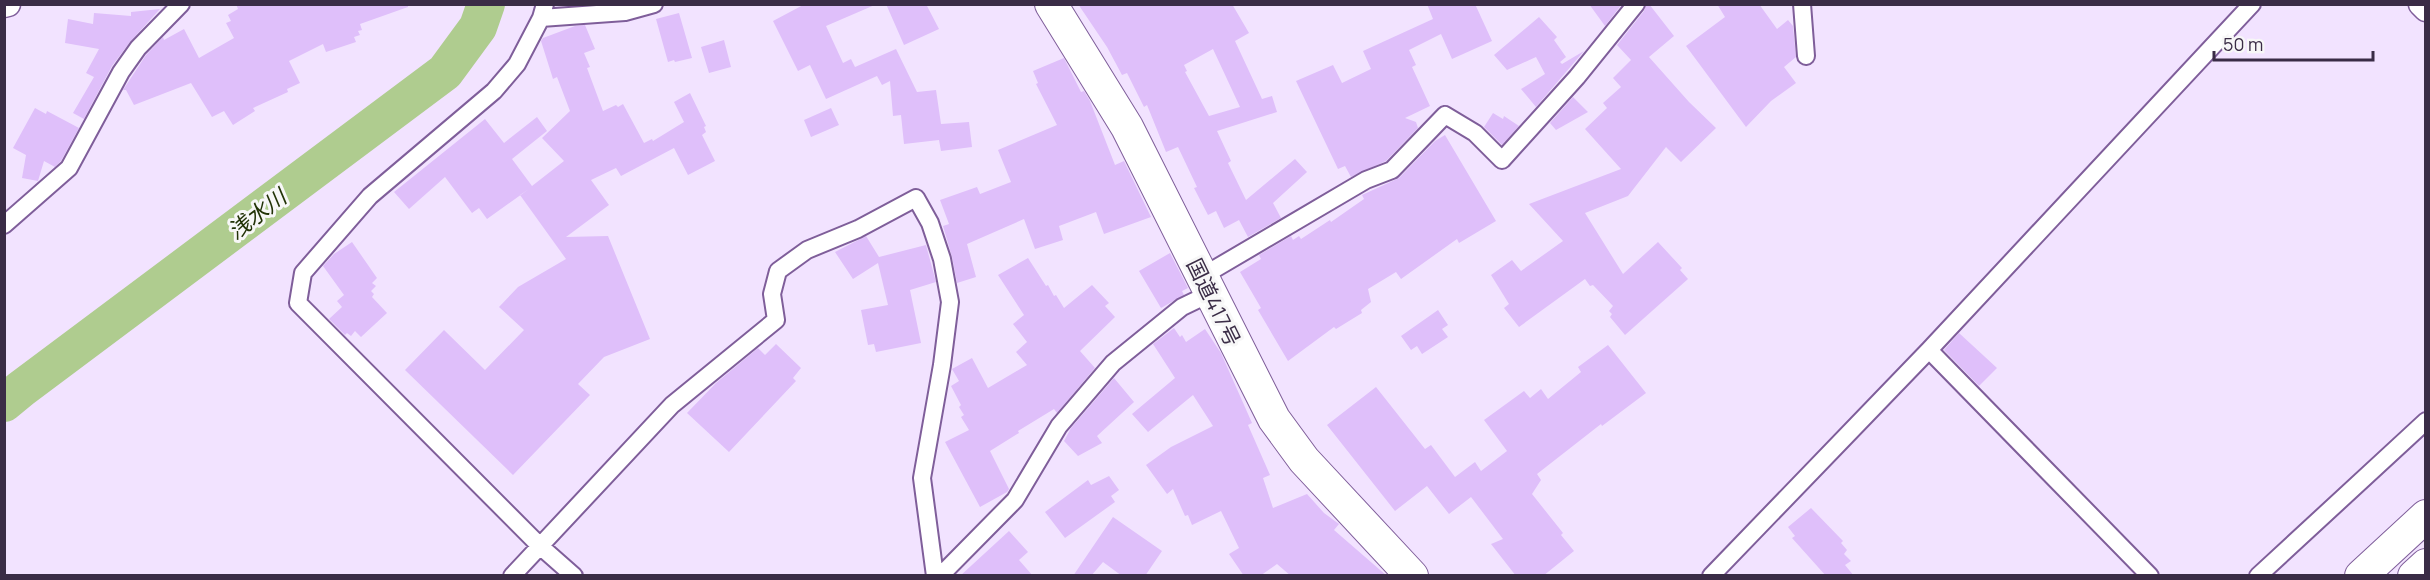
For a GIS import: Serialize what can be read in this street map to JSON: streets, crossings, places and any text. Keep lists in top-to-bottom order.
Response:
{
  "streets": {
    "highway": ["国道417号"]
  },
  "water": ["浅水川"],
  "scale_bar": "50 m"
}
